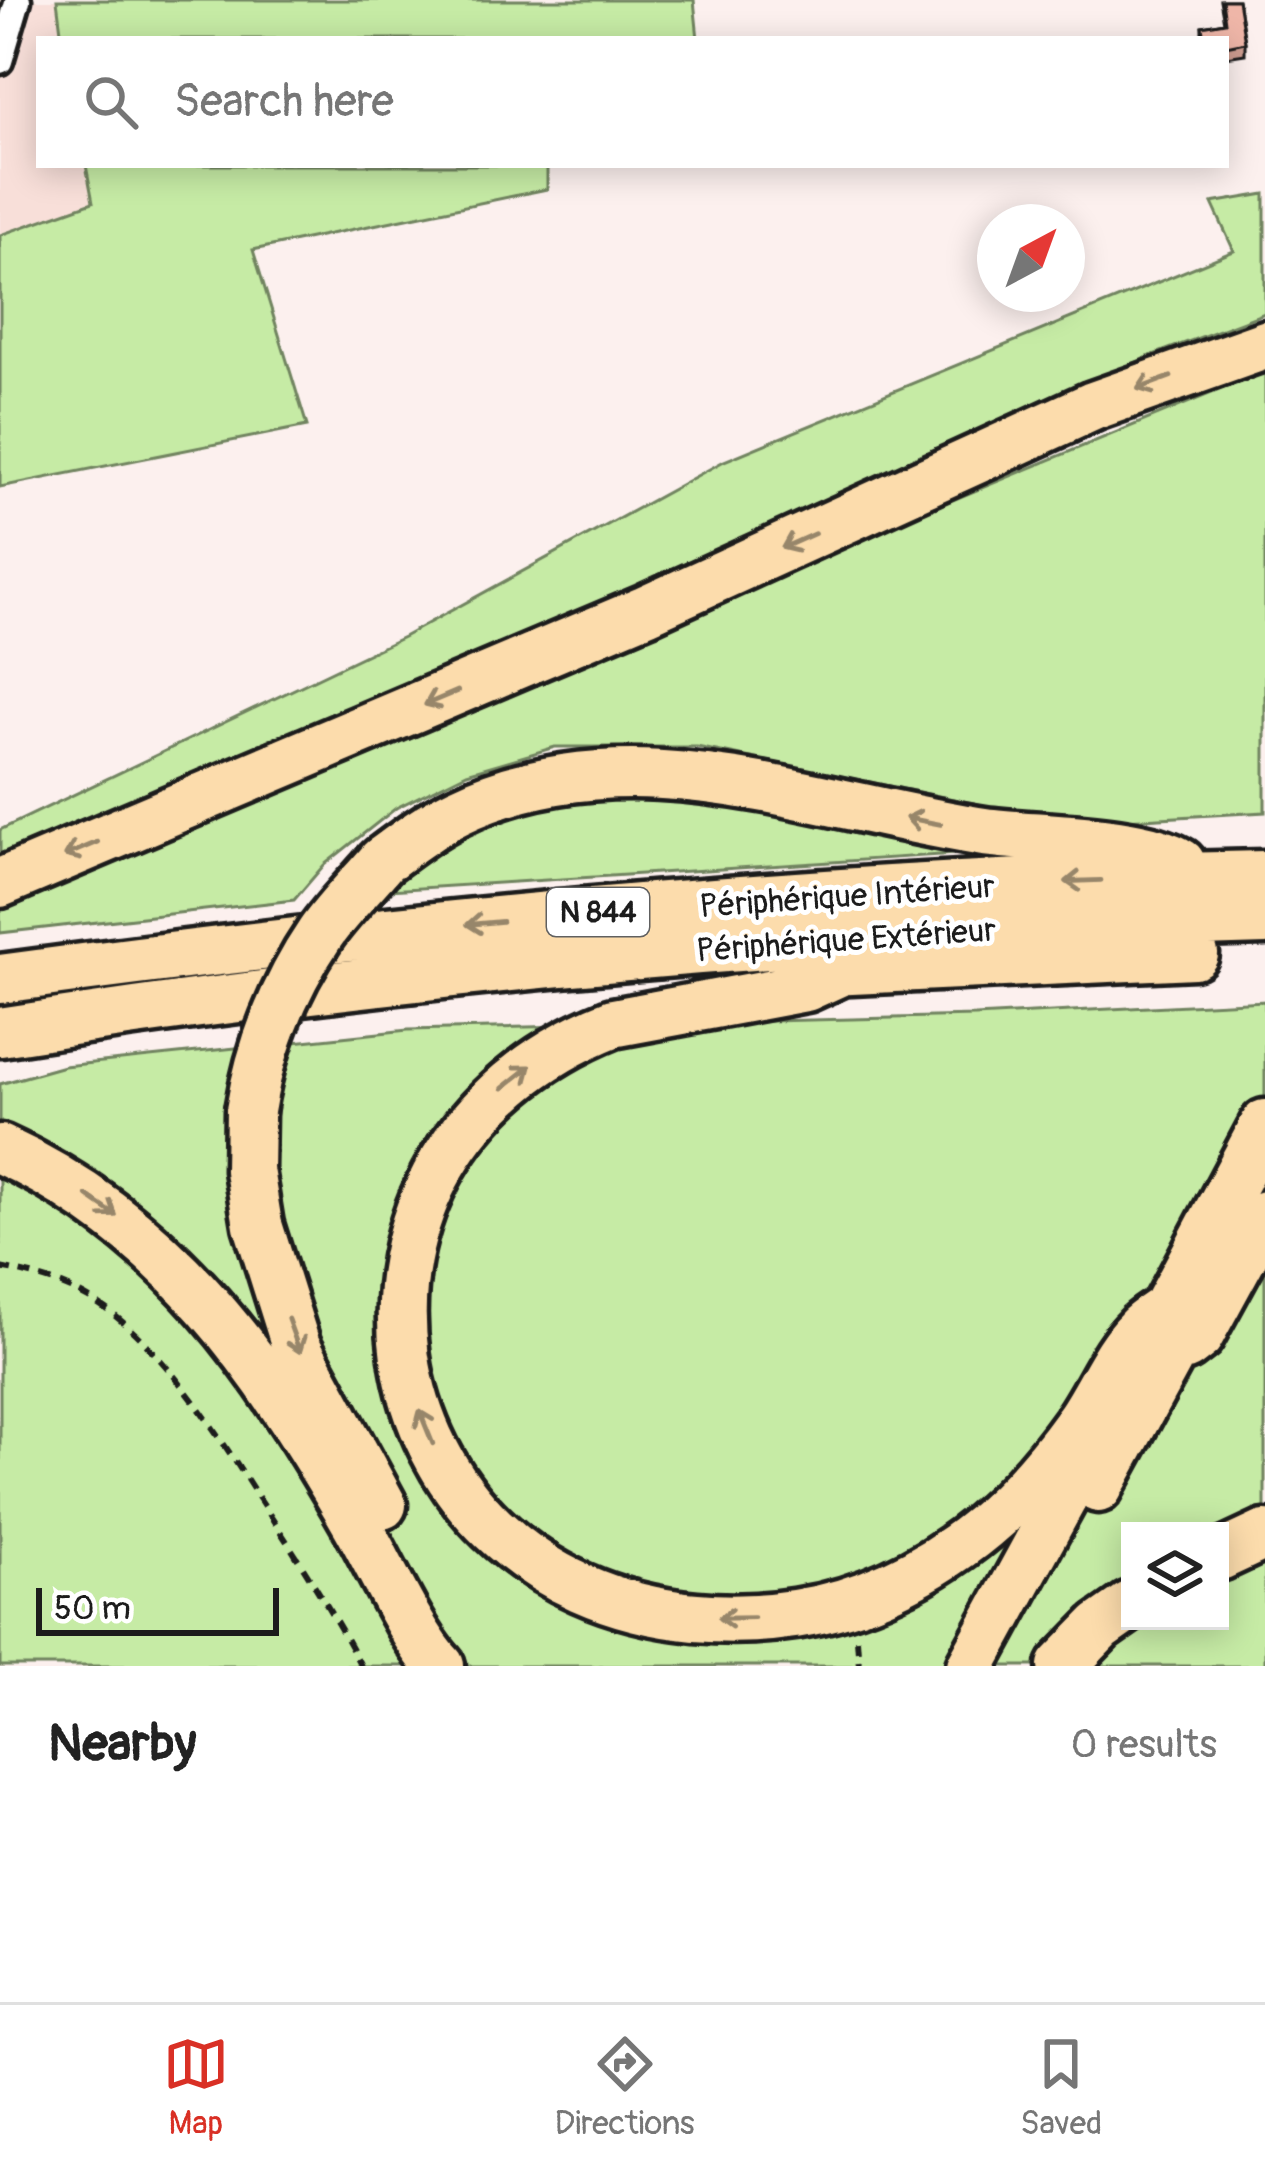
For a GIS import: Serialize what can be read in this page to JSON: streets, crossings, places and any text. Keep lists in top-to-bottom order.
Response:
{
  "streets": {
    "highway": ["Périphérique Intérieur", "N 844", "Périphérique Extérieur"]
  },
  "scale_bar": "50 m",
  "north": "top right",
  "page": {
    "search": "Search here",
    "scale": "50 m",
    "heading": ["Nearby", "0 results"],
    "nav": ["Map", "Directions", "Saved"]
  }
}
